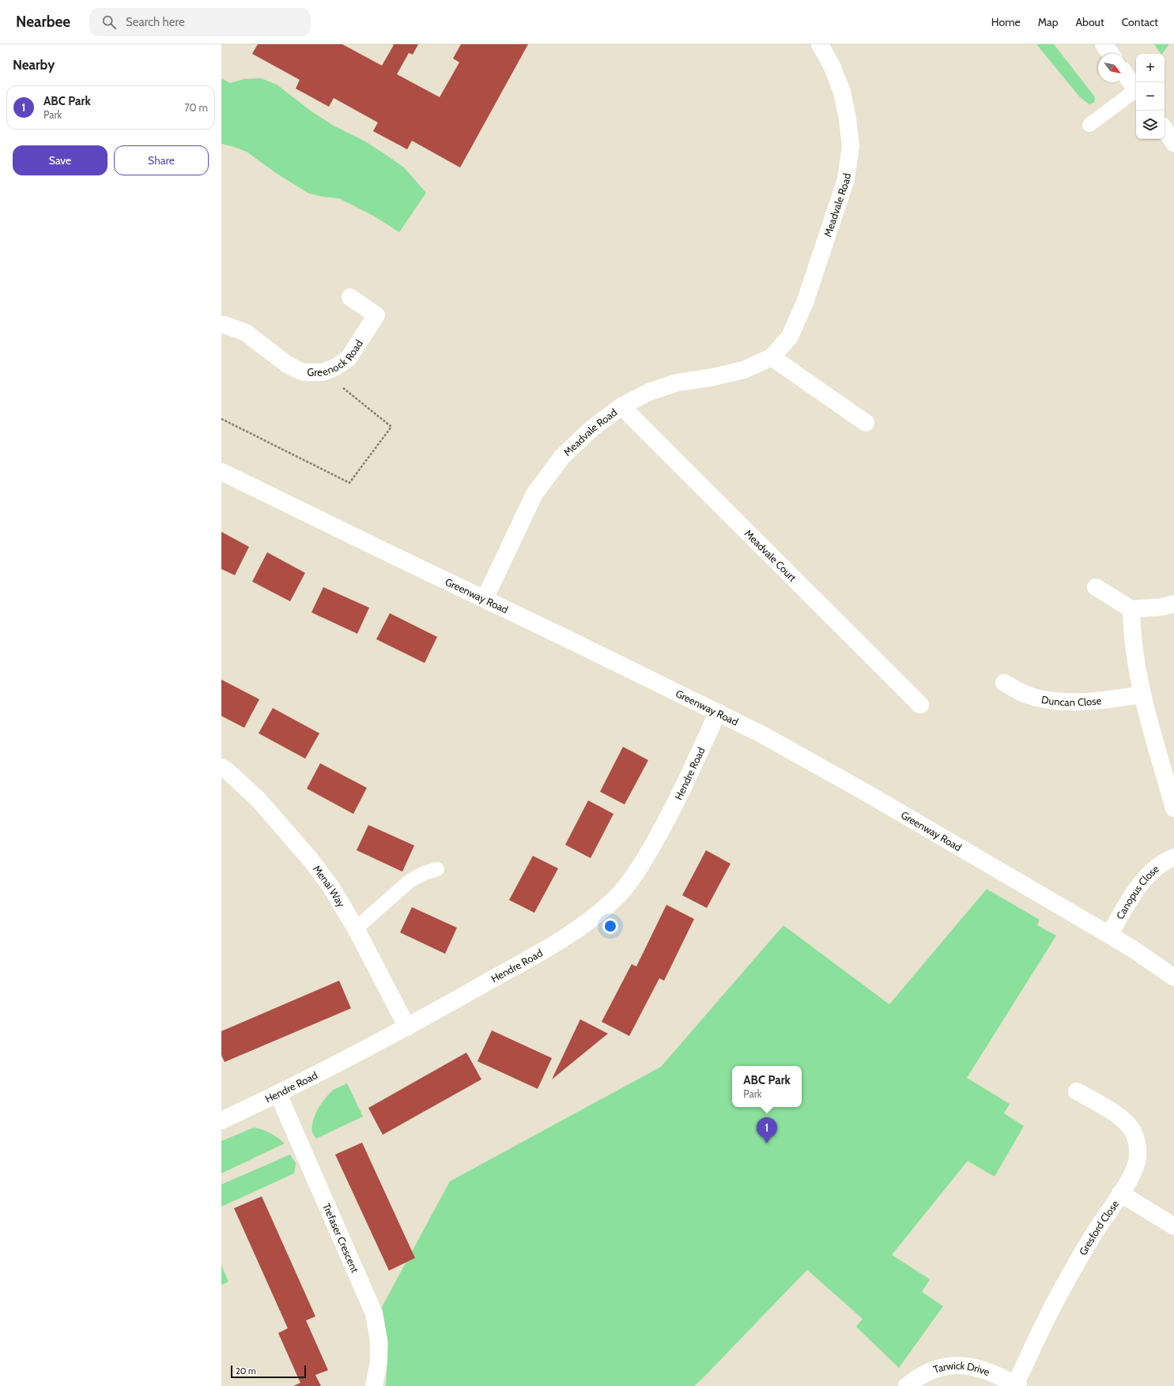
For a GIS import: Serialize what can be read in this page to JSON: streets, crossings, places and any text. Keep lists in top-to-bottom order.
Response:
{
  "streets": {
    "street": [
      "Meadvale Road",
      "Greenock Road",
      "Meadvale Court",
      "Greenway Road",
      "Duncan Close",
      "Hendre Road",
      "Menai Way",
      "Canopus Close",
      "Gresford Close",
      "Trefaser Crescent",
      "Tarwick Drive"
    ]
  },
  "crossings": [
    ["Meadvale Road", "Meadvale Court"],
    ["Meadvale Road", "Greenway Road"],
    ["Greenway Road", "Hendre Road"],
    ["Greenway Road", "Canopus Close"],
    ["Hendre Road", "Menai Way"],
    ["Hendre Road", "Trefaser Crescent"],
    ["Gresford Close", "Tarwick Drive"]
  ],
  "scale_bar": "20 m",
  "north": "bottom right",
  "page": {
    "header": "Nearbee",
    "search": "Search here",
    "nav": [
      "Home",
      "Map",
      "About",
      "Contact"
    ],
    "heading": "Nearby",
    "map_buttons": ["+", "−"],
    "list": [
      {
        "mark": "1",
        "name": "ABC Park",
        "note": "Park",
        "value": "70 m"
      }
    ],
    "buttons": ["Save", "Share"],
    "popup": ["ABC Park", "Park"],
    "pins": "1",
    "scale": "20 m"
  }
}
